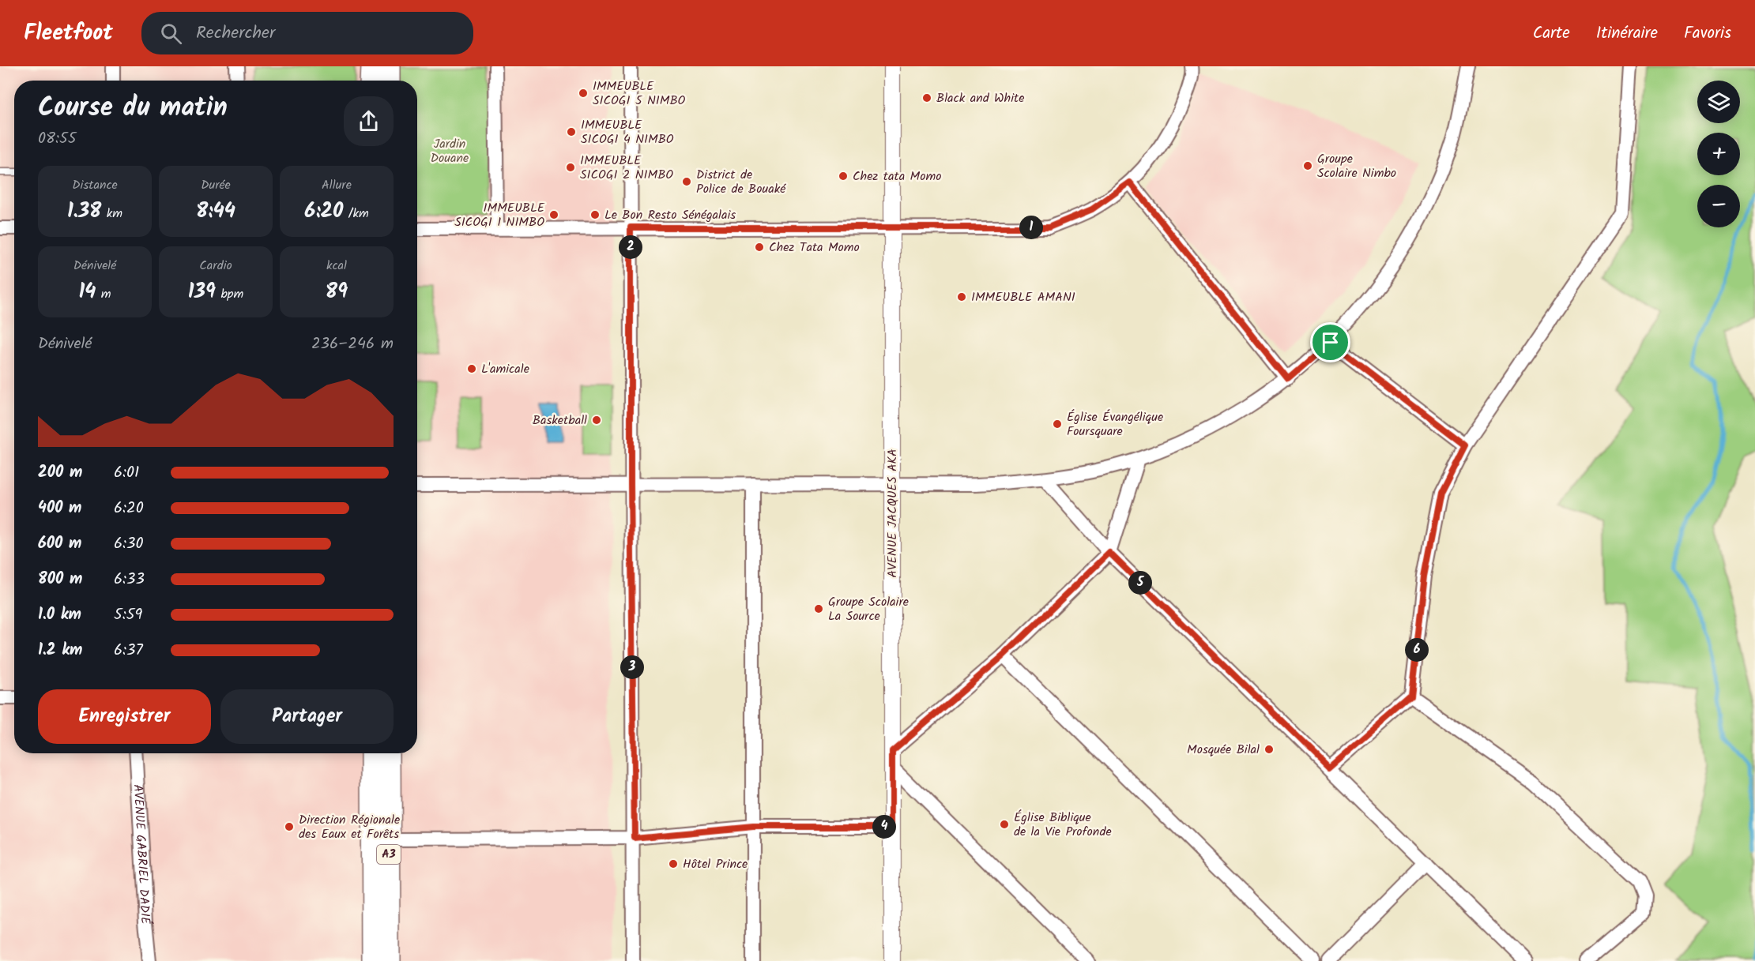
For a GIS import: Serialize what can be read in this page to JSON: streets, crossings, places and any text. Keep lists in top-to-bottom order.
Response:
{
  "streets": {
    "highway": ["A3"],
    "street": ["AVENUE JACQUES AKA", "AVENUE GABRIEL DADIÉ"]
  },
  "parks": ["Jardin Douane"],
  "places": [
    "IMMEUBLE SICOGI 5 NIMBO",
    "Black and White",
    "IMMEUBLE SICOGI 4 NIMBO",
    "Groupe Scolaire Nimbo",
    "IMMEUBLE SICOGI 2 NIMBO",
    "Chez tata Momo",
    "District de Police de Bouaké",
    "IMMEUBLE SICOGI 1 NIMBO",
    "Le Bon Resto Sénégalais",
    "Chez Tata Momo",
    "IMMEUBLE AMANI",
    "L'amicale",
    "Basketball",
    "Église Évangélique Foursquare",
    "Groupe Scolaire La Source",
    "Mosquée Bilal",
    "Église Biblique de la Vie Profonde",
    "Direction Régionale des Eaux et Forêts",
    "Hôtel Prince"
  ],
  "page": {
    "header": "Fleetfoot",
    "search": "Rechercher",
    "nav": ["Carte", "Itinéraire", "Favoris"],
    "map_buttons": ["+", "−"],
    "heading": ["Course du matin", "08:55"],
    "stats": [
      ["Distance", "1.38 km"],
      ["Durée", "8:44"],
      ["Allure", "6:20 /km"],
      ["Dénivelé", "14 m"],
      ["Cardio", "139 bpm"],
      ["kcal", "89"]
    ],
    "pins": [
      "1",
      "2",
      "5",
      "6",
      "3",
      "4"
    ],
    "chart": ["Dénivelé", "236–246 m"],
    "list": [
      {
        "name": "200 m",
        "note": "6:01"
      },
      {
        "name": "400 m",
        "note": "6:20"
      },
      {
        "name": "600 m",
        "note": "6:30"
      },
      {
        "name": "800 m",
        "note": "6:33"
      },
      {
        "name": "1.0 km",
        "note": "5:59"
      },
      {
        "name": "1.2 km",
        "note": "6:37"
      }
    ],
    "buttons": ["Enregistrer", "Partager"]
  }
}
